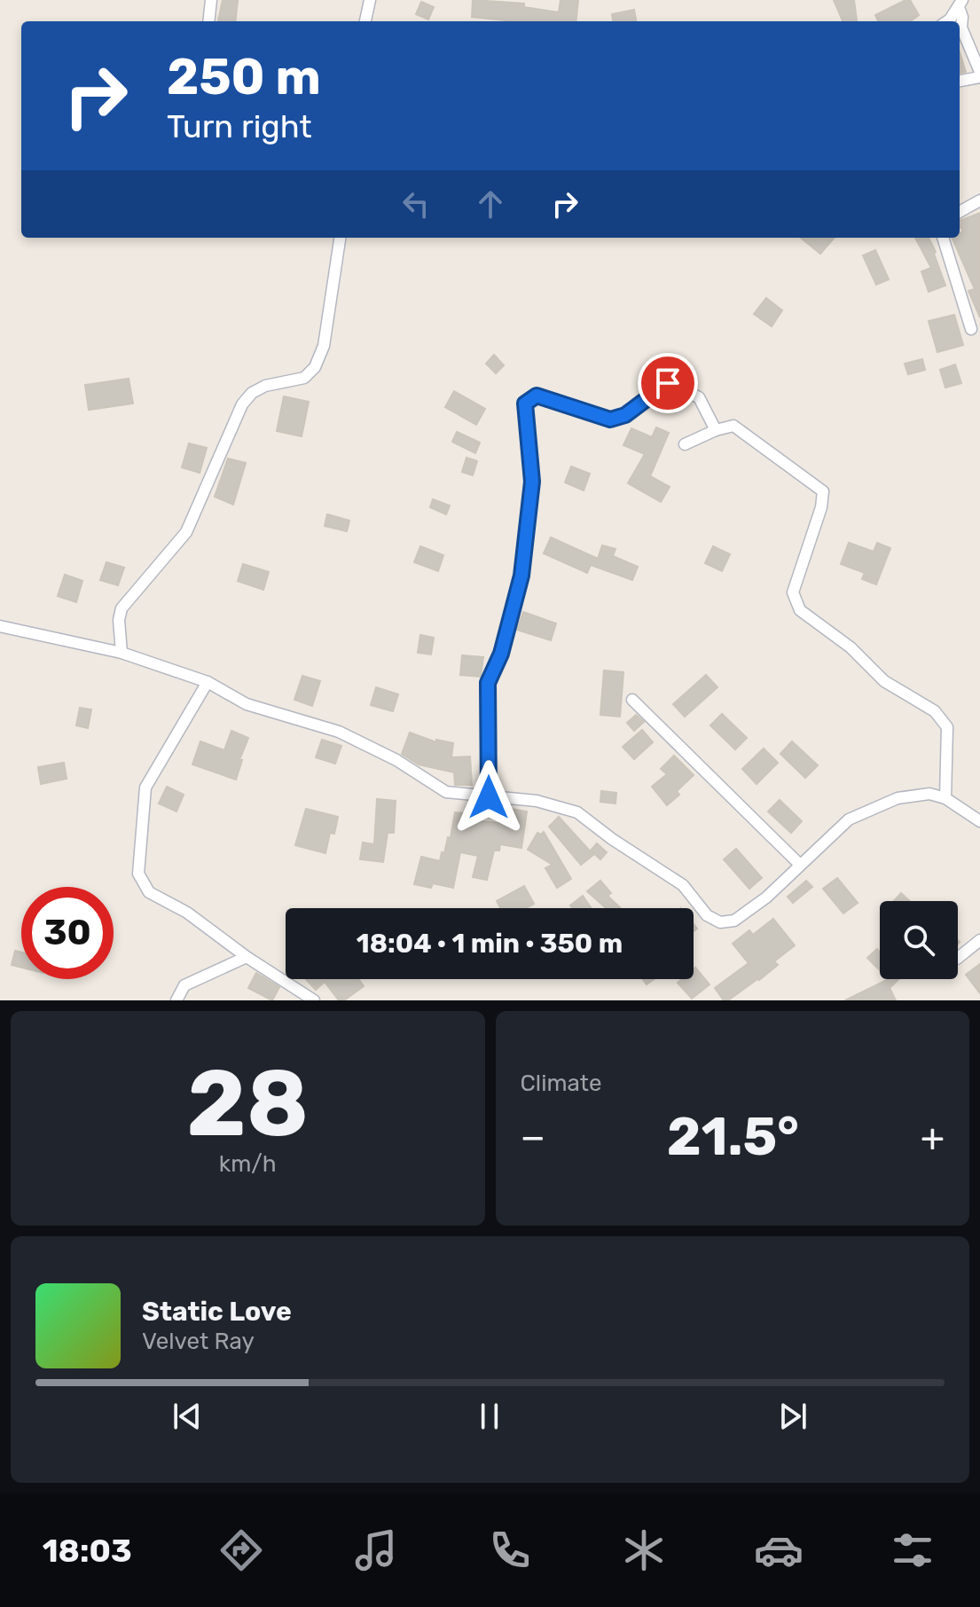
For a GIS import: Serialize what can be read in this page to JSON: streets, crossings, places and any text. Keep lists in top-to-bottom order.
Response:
{
  "page": {
    "turn": ["250 m", "Turn right"],
    "limit": "30",
    "trip": "18:04 · 1 min · 350 m",
    "tile": [
      ["28", "km/h"],
      "Climate"
    ],
    "heat": ["−", "21.5°", "+"],
    "song": ["Static Love", "Velvet Ray"],
    "tabs": "18:03"
  }
}
